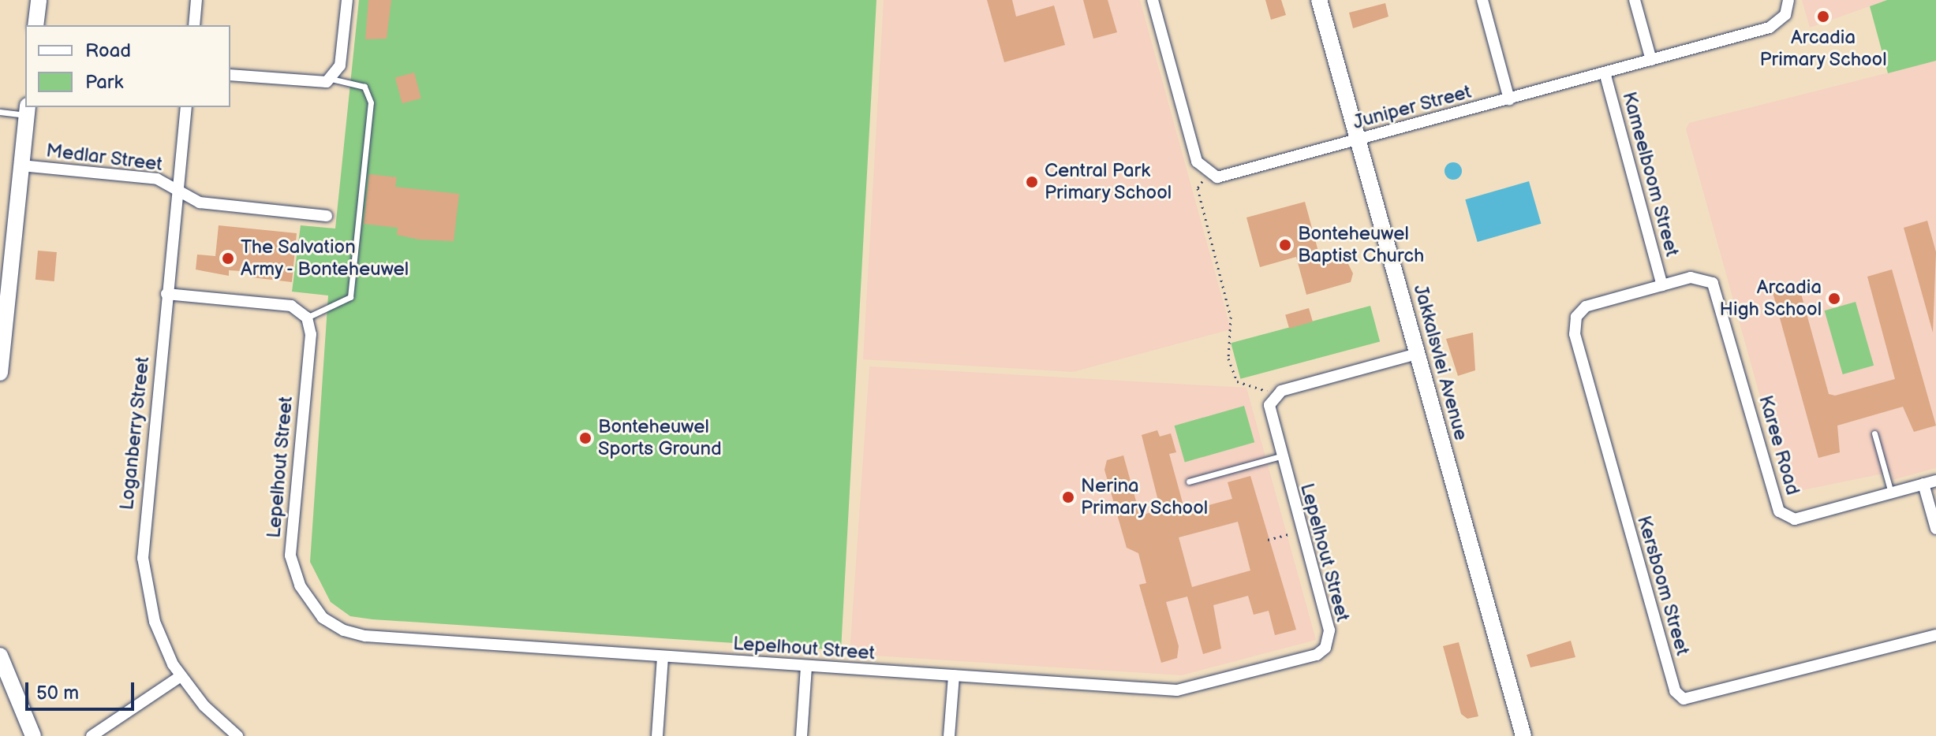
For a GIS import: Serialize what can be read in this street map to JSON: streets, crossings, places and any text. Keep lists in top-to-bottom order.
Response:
{
  "streets": {
    "street": [
      "Juniper Street",
      "Medlar Street",
      "Kameelboom Street",
      "Jakkalsvlei Avenue",
      "Loganberry Street",
      "Karee Road",
      "Lepelhout Street",
      "Kersboom Street"
    ]
  },
  "crossings": [
    ["Juniper Street", "Kameelboom Street"],
    ["Juniper Street", "Jakkalsvlei Avenue"],
    ["Medlar Street", "Loganberry Street"],
    ["Kameelboom Street", "Karee Road"],
    ["Kameelboom Street", "Kersboom Street"],
    ["Karee Road", "Kersboom Street"]
  ],
  "places": [
    "Arcadia Primary School",
    "Central Park Primary School",
    "Bonteheuwel Baptist Church",
    "The Salvation Army - Bonteheuwel",
    "Arcadia High School",
    "Bonteheuwel Sports Ground",
    "Nerina Primary School"
  ],
  "legend": ["Road", "Park"],
  "scale_bar": "50 m"
}
